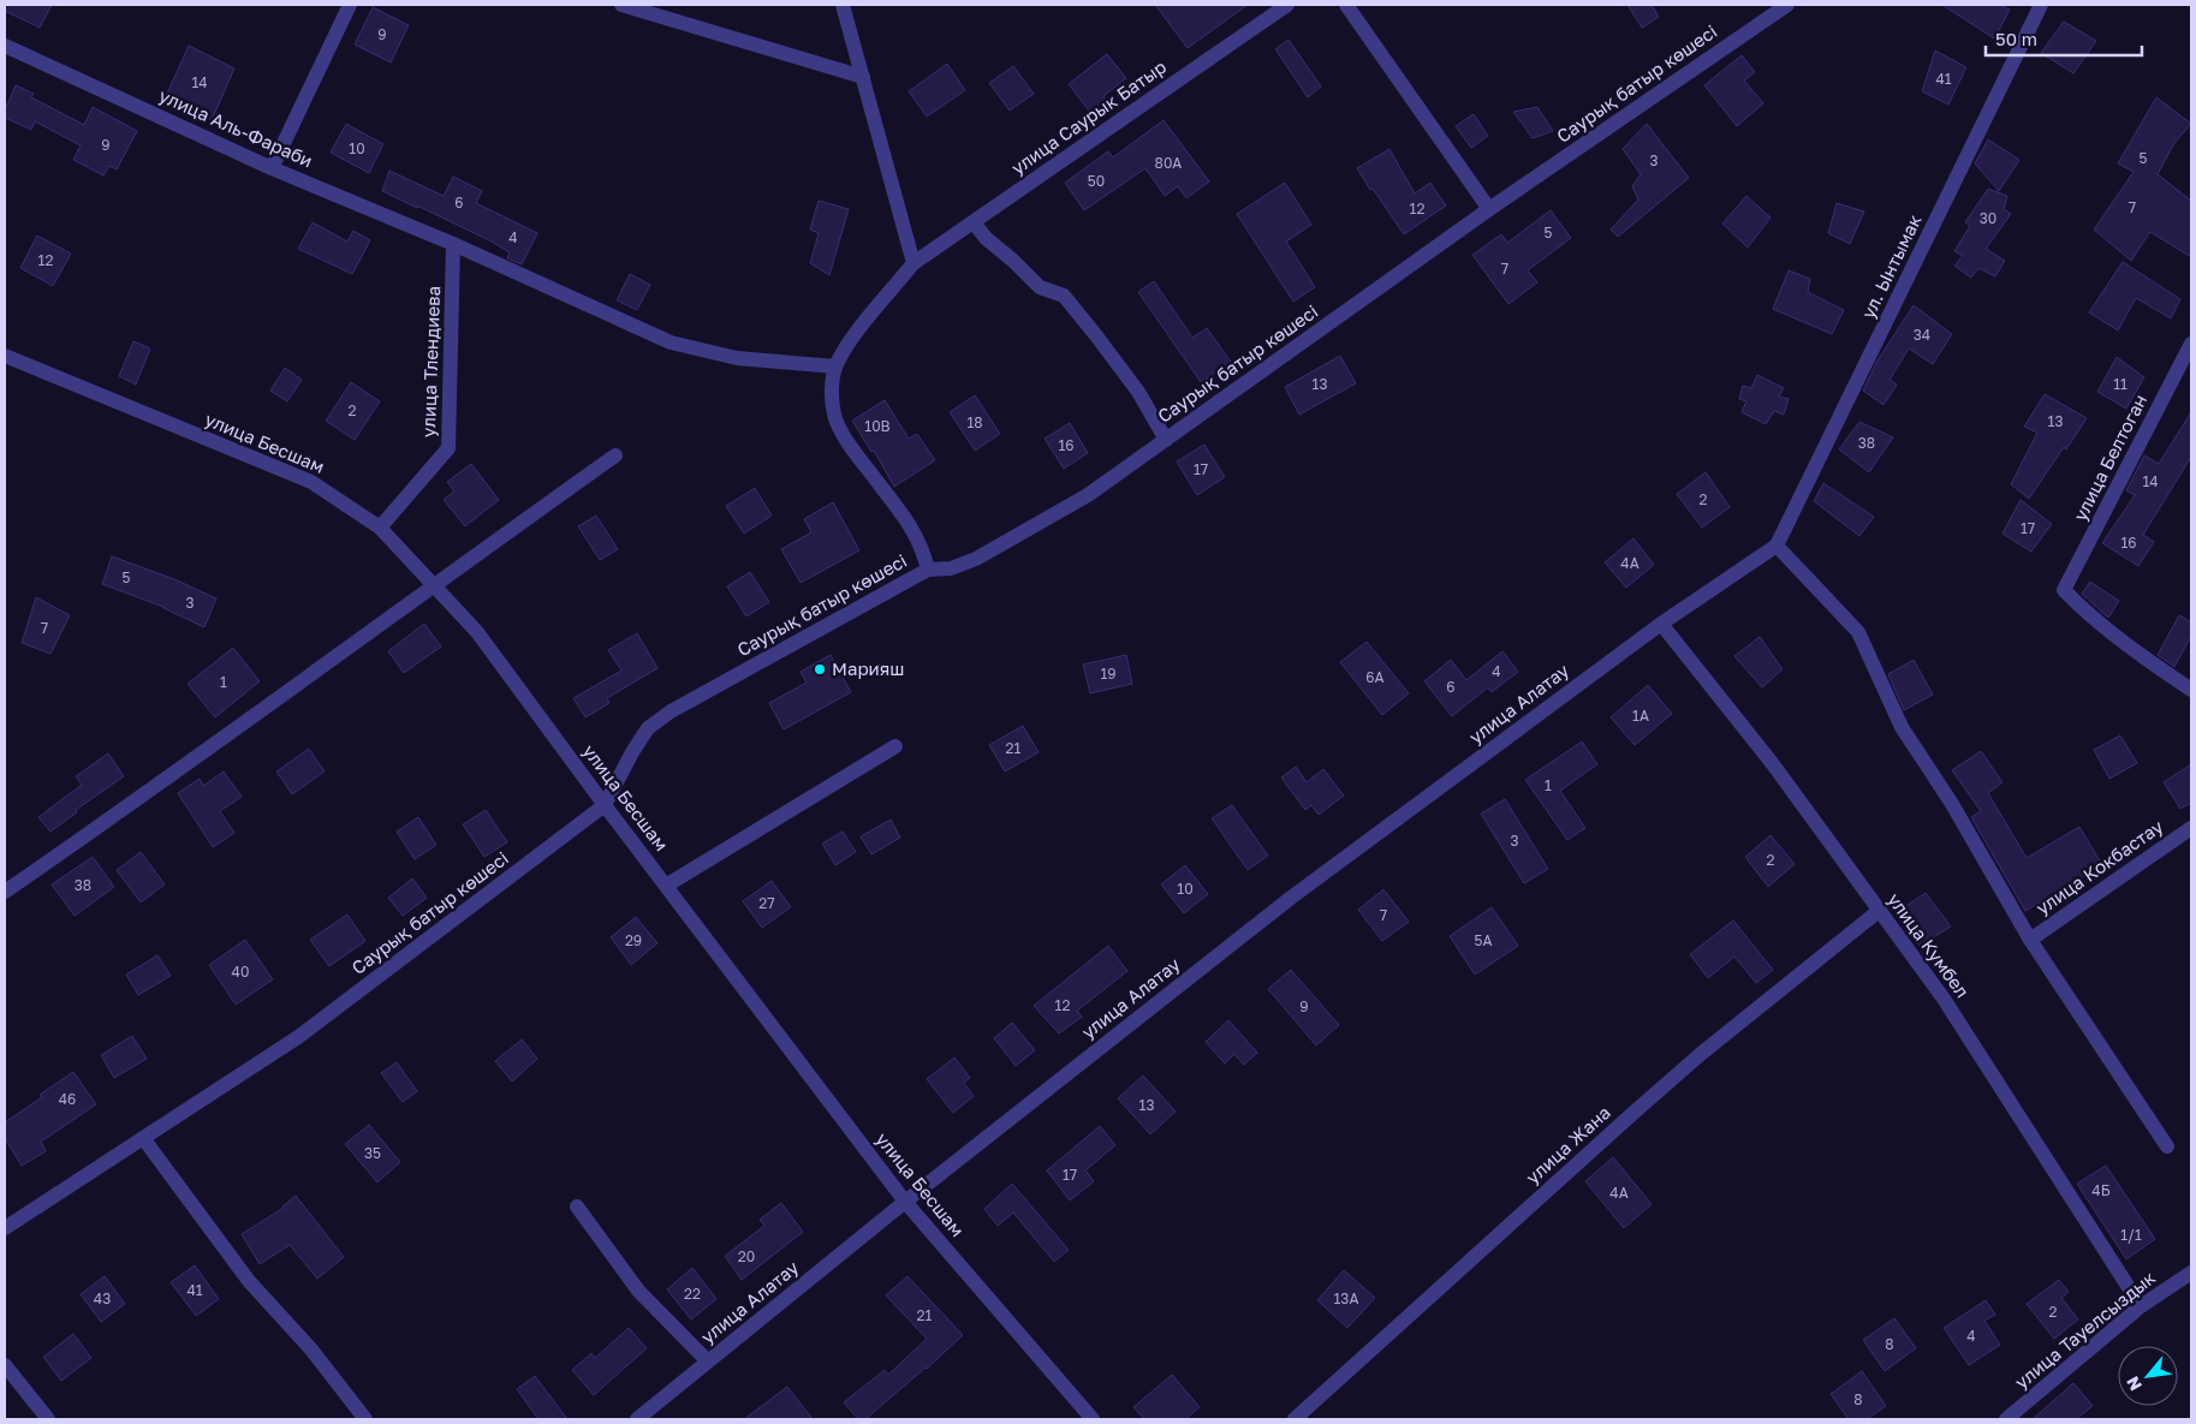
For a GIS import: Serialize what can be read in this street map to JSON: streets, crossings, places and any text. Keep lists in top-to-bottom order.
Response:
{
  "streets": {
    "street": [
      "Саурық батыр көшесі",
      "улица Саурык Батыр",
      "улица Аль-Фараби",
      "ул. Ынтымак",
      "улица Тлендиева",
      "улица Бесшам",
      "улица Белтоган",
      "улица Алатау",
      "улица Кокбастау",
      "улица Кумбел",
      "улица Жана",
      "улица Тауелсыздык"
    ]
  },
  "crossings": [
    ["Саурық батыр көшесі", "улица Бесшам"],
    ["улица Саурык Батыр", "улица Аль-Фараби"],
    ["улица Аль-Фараби", "улица Тлендиева"],
    ["ул. Ынтымак", "улица Алатау"],
    ["улица Тлендиева", "улица Бесшам"],
    ["улица Бесшам", "улица Алатау"],
    ["улица Алатау", "улица Кумбел"],
    ["улица Кумбел", "улица Жана"],
    ["улица Кумбел", "улица Тауелсыздык"]
  ],
  "places": ["Марияш"],
  "house_numbers": [
    "9",
    "41",
    "14",
    "9",
    "10",
    "5",
    "3",
    "80А",
    "50",
    "6",
    "7",
    "12",
    "30",
    "5",
    "4",
    "12",
    "7",
    "34",
    "13",
    "11",
    "2",
    "13",
    "18",
    "10В",
    "38",
    "16",
    "17",
    "14",
    "2",
    "17",
    "16",
    "4А",
    "5",
    "3",
    "7",
    "4",
    "19",
    "6А",
    "1",
    "6",
    "1А",
    "21",
    "1",
    "3",
    "2",
    "38",
    "10",
    "27",
    "7",
    "29",
    "5А",
    "40",
    "12",
    "9",
    "46",
    "13",
    "35",
    "17",
    "4Б",
    "4А",
    "1/1",
    "20",
    "41",
    "22",
    "43",
    "13А",
    "2",
    "21",
    "4",
    "8",
    "8"
  ],
  "scale_bar": "50 m",
  "north": "bottom left"
}
